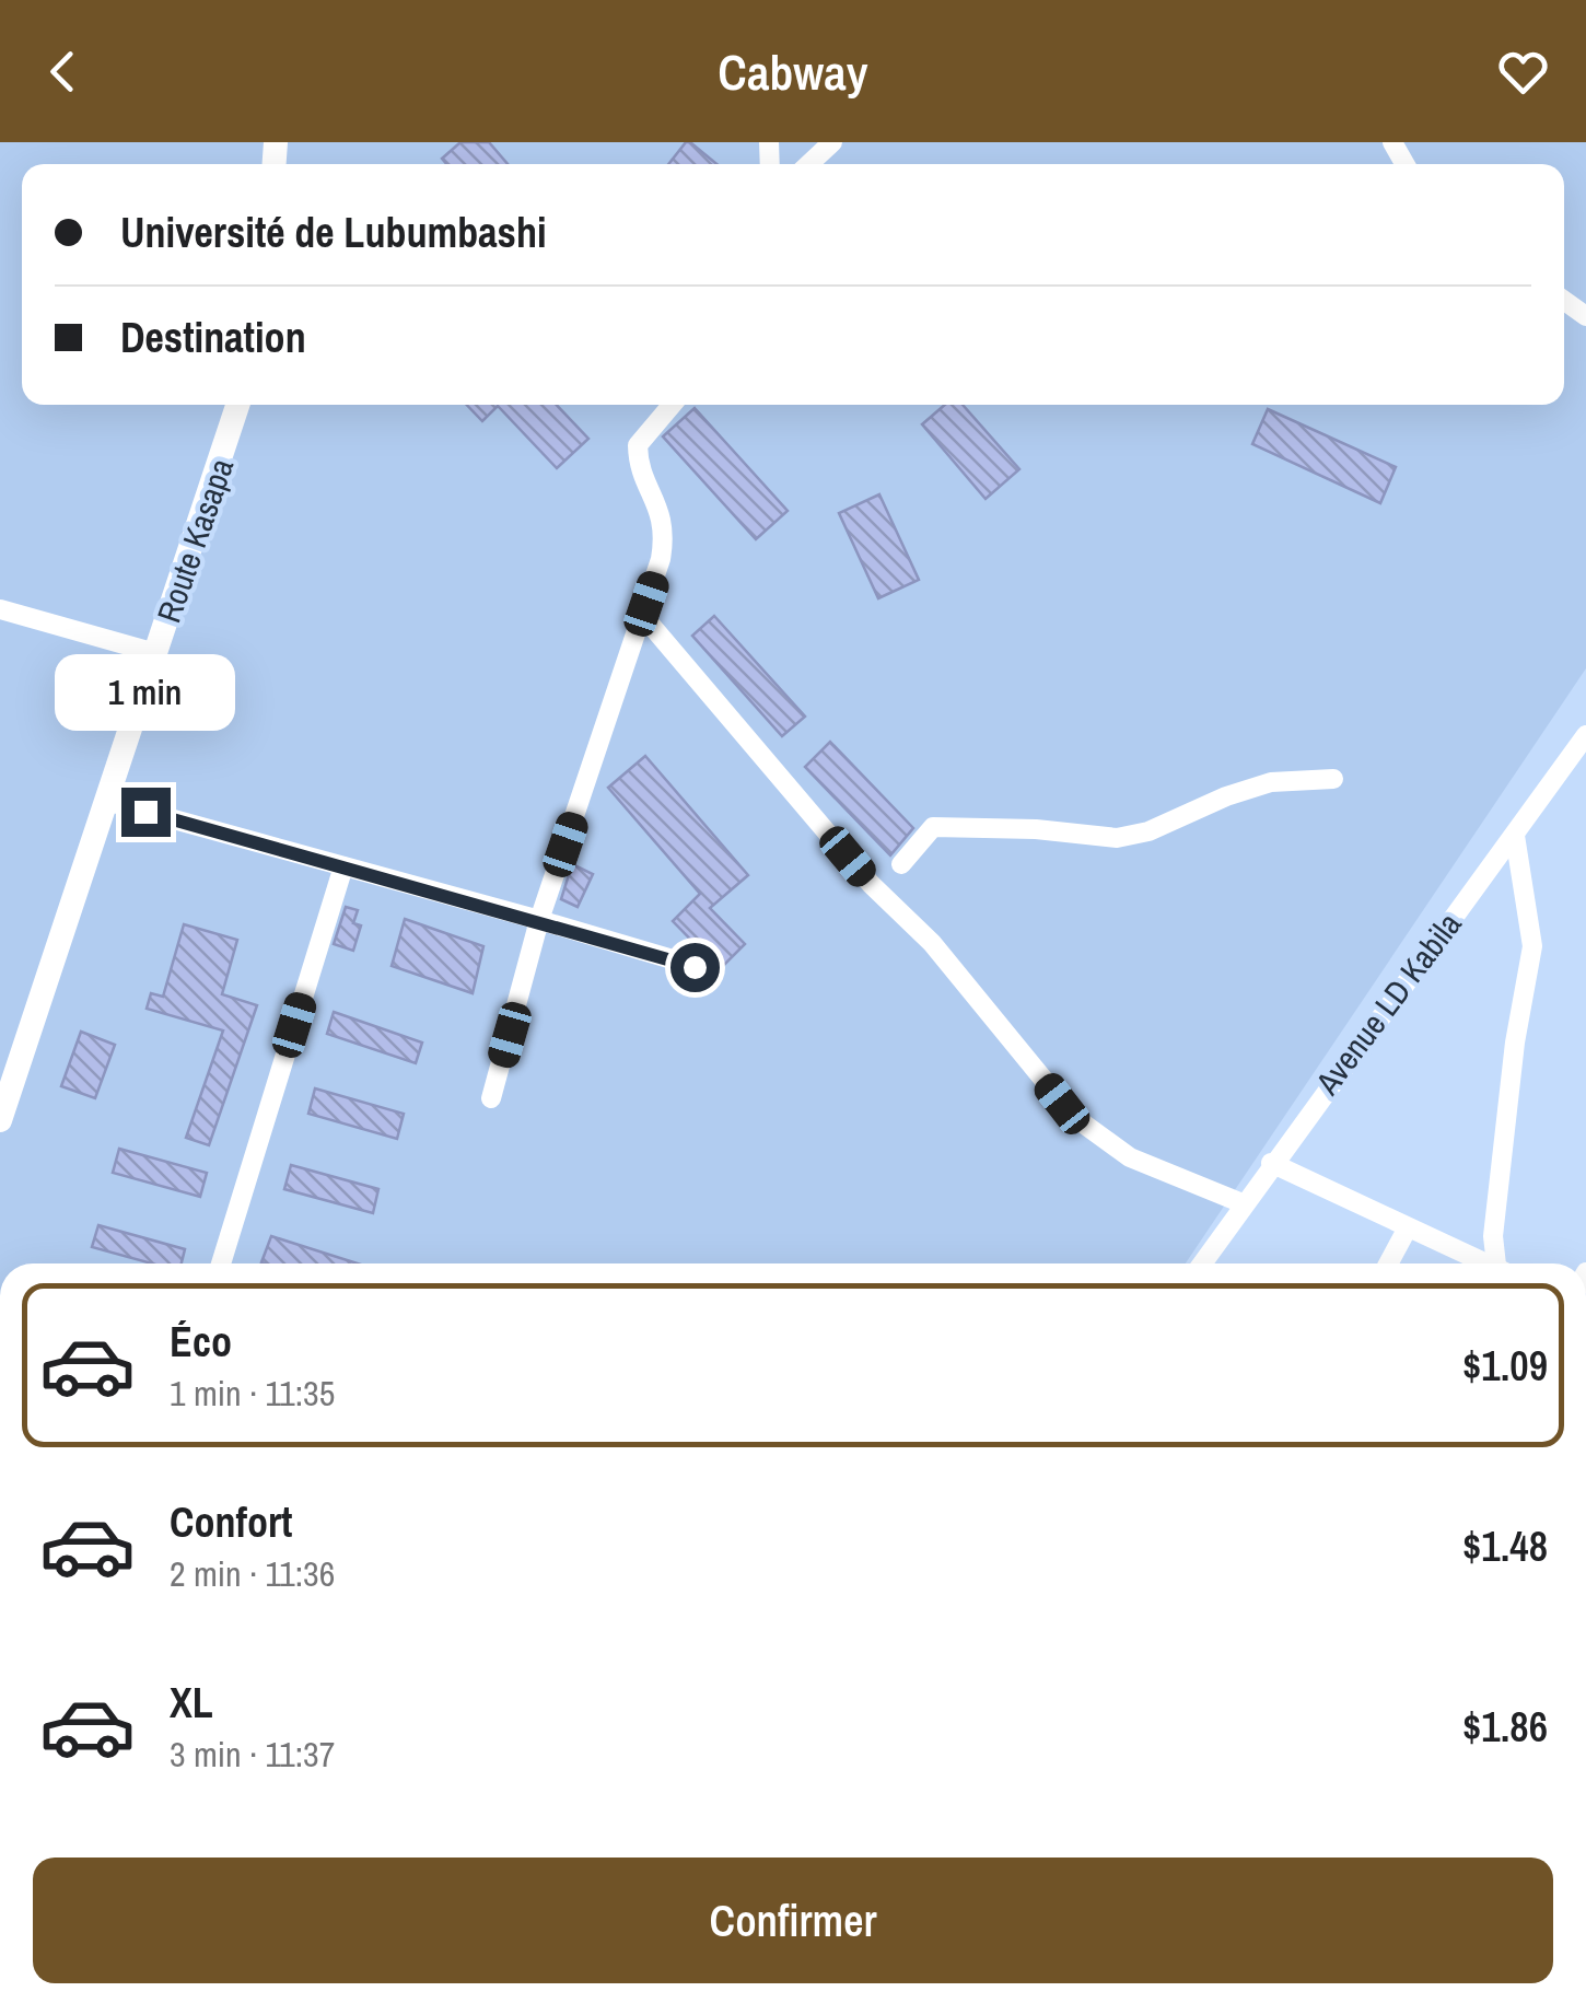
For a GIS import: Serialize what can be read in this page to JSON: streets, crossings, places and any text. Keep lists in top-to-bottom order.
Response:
{
  "streets": {
    "main road": ["Route Kasapa"],
    "street": ["Avenue LD Kabila"]
  },
  "page": {
    "header": "Cabway",
    "banner": ["Université de Lubumbashi", "Destination"],
    "bubble": "1 min",
    "list": [
      {
        "name": "Éco",
        "note": "1 min · 11:35",
        "value": "$1.09"
      },
      {
        "name": "Confort",
        "note": "2 min · 11:36",
        "value": "$1.48"
      },
      {
        "name": "XL",
        "note": "3 min · 11:37",
        "value": "$1.86"
      }
    ],
    "buttons": "Confirmer"
  }
}
